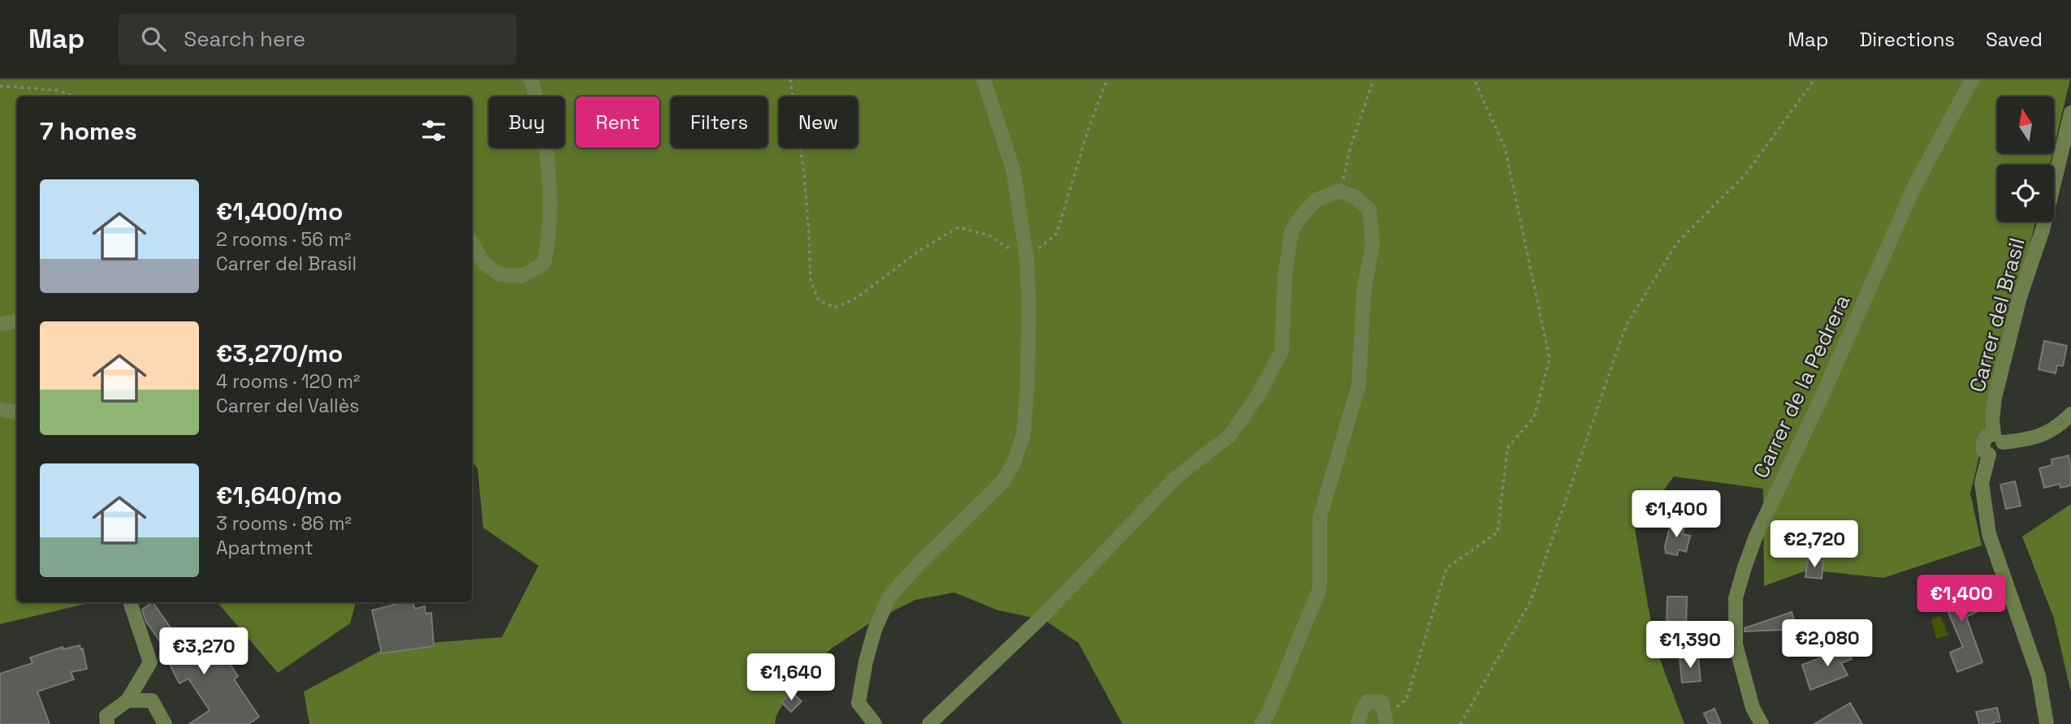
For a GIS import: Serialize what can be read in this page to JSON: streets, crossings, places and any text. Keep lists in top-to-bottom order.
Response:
{
  "streets": {
    "street": ["Carrer del Brasil", "Carrer de la Pedrera"]
  },
  "north": "top",
  "page": {
    "header": "Map",
    "search": "Search here",
    "nav": ["Map", "Directions", "Saved"],
    "chip": [
      "Buy",
      "Rent",
      "Filters",
      "New"
    ],
    "heading": "7 homes",
    "list": [
      {
        "name": "€1,400/mo",
        "note": "2 rooms · 56 m² · Carrer del Brasil"
      },
      {
        "name": "€3,270/mo",
        "note": "4 rooms · 120 m² · Carrer del Vallès"
      },
      {
        "name": "€1,640/mo",
        "note": "3 rooms · 86 m² · Apartment"
      }
    ],
    "price": [
      "€1,400",
      "€2,720",
      "€1,400",
      "€2,080",
      "€1,390",
      "€3,270",
      "€1,640"
    ]
  }
}
